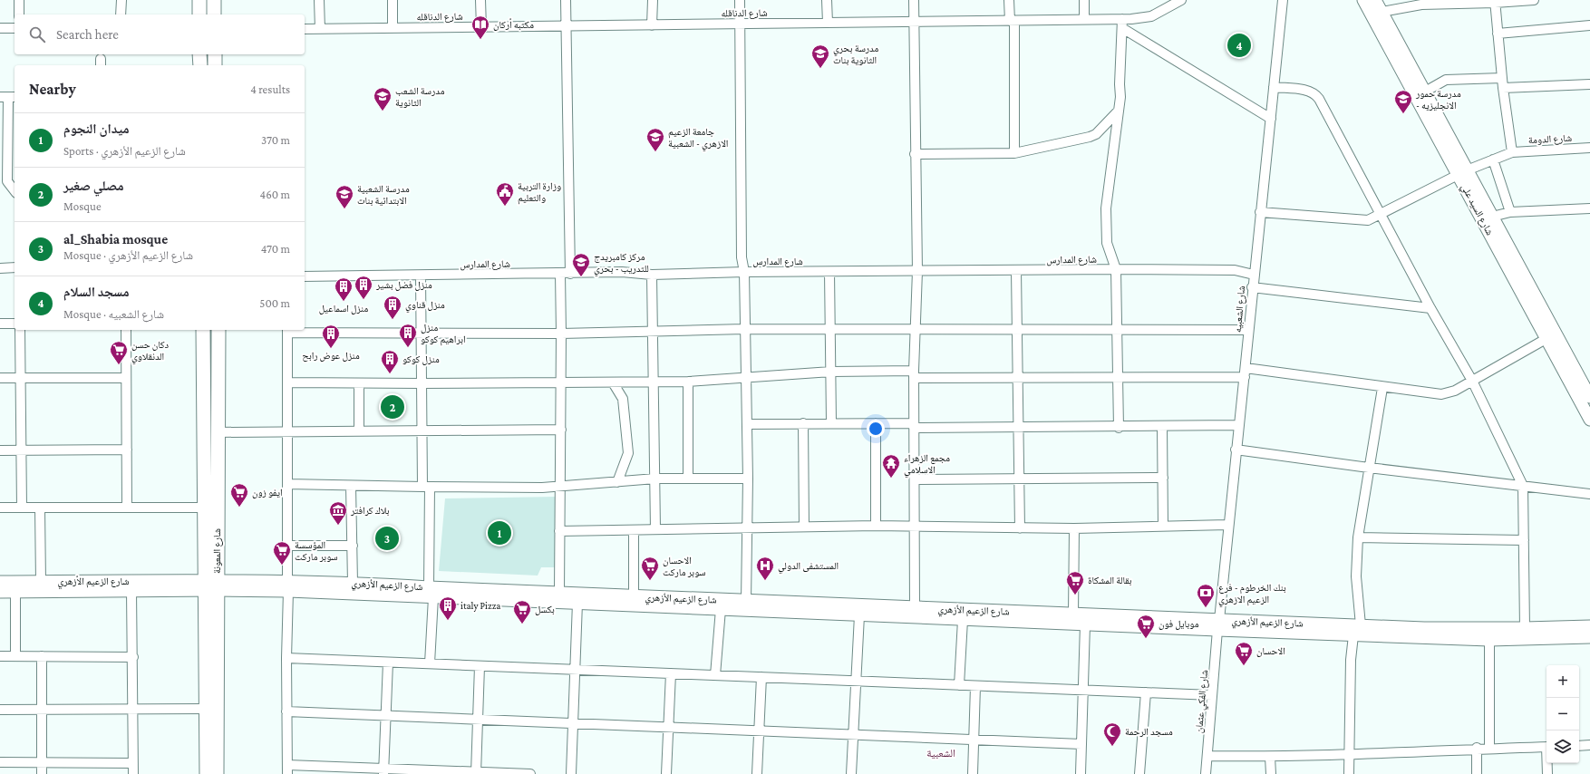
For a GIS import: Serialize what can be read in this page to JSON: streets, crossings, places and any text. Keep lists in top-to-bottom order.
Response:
{
  "streets": {
    "highway": ["شارع المعونة"],
    "main road": ["شارع السيد علي", "شارع الزعيم الأزهري"],
    "street": [
      "شارع الدناقله",
      "شارع الدومة",
      "شارع المدارس",
      "شارع الشعبيه",
      "شارع الفكي عثمان"
    ]
  },
  "crossings": [
    ["شارع الدومة", "شارع السيد علي"],
    ["شارع الدومة", "شارع الشعبيه"],
    ["شارع المدارس", "شارع الشعبيه"],
    ["شارع الشعبيه", "شارع الزعيم الأزهري"],
    ["شارع الشعبيه", "شارع الفكي عثمان"],
    ["شارع المعونة", "شارع الزعيم الأزهري"],
    ["شارع الزعيم الأزهري", "شارع الفكي عثمان"]
  ],
  "districts": ["الشعبية"],
  "places": {
    "library": ["مكتبه أركان"],
    "school or university": [
      "مدرسة بحري الثانوية بنات",
      "مدرسة الشعب الثانوية",
      "مدرسة حمور - الانجليزيه",
      "جامعة الزعيم الازهري - الشعبية",
      "مدرسة الشعبية الابتدائية بنات",
      "مركز كامبريدج للتدريب - بحري"
    ],
    "public building": ["وزارة التربية والتعليم"],
    "building": [
      "منزل فضل بشير",
      "منزل اسماعيل",
      "منزل قناوي",
      "منزل ابراهيم كوكو",
      "منزل عوض رابح",
      "منزل كوكو",
      "italy Pizza"
    ],
    "supermarket": [
      "دكان حسن الدنقلاوي",
      "ايفو زون",
      "المؤسسة سوبر ماركت",
      "الاحسان سوبر ماركت",
      "بقالة المشكاة",
      "بكسل",
      "موبايل فون",
      "الاحسان"
    ],
    "temple": ["مجمع الزهراء الاسلامي"],
    "museum": ["بلاك كرافتر"],
    "hospital": ["المستشفى الدولي"],
    "bank": ["بنك الخرطوم - فرع الزعيم الازهري"],
    "mosque": ["مسجد الرحمة"]
  },
  "page": {
    "search": "Search here",
    "pins": [
      "4",
      "2",
      "1",
      "3"
    ],
    "heading": ["Nearby", "4 results"],
    "list": [
      {
        "mark": "1",
        "name": "ميدان النجوم",
        "note": "Sports · شارع الزعيم الأزهري",
        "value": "370 m"
      },
      {
        "mark": "2",
        "name": "مصلي صغير",
        "note": "Mosque",
        "value": "460 m"
      },
      {
        "mark": "3",
        "name": "al_Shabia mosque",
        "note": "Mosque · شارع الزعيم الأزهري",
        "value": "470 m"
      },
      {
        "mark": "4",
        "name": "مسجد السلام",
        "note": "Mosque · شارع الشعبيه",
        "value": "500 m"
      }
    ],
    "map_buttons": ["+", "−"]
  }
}
